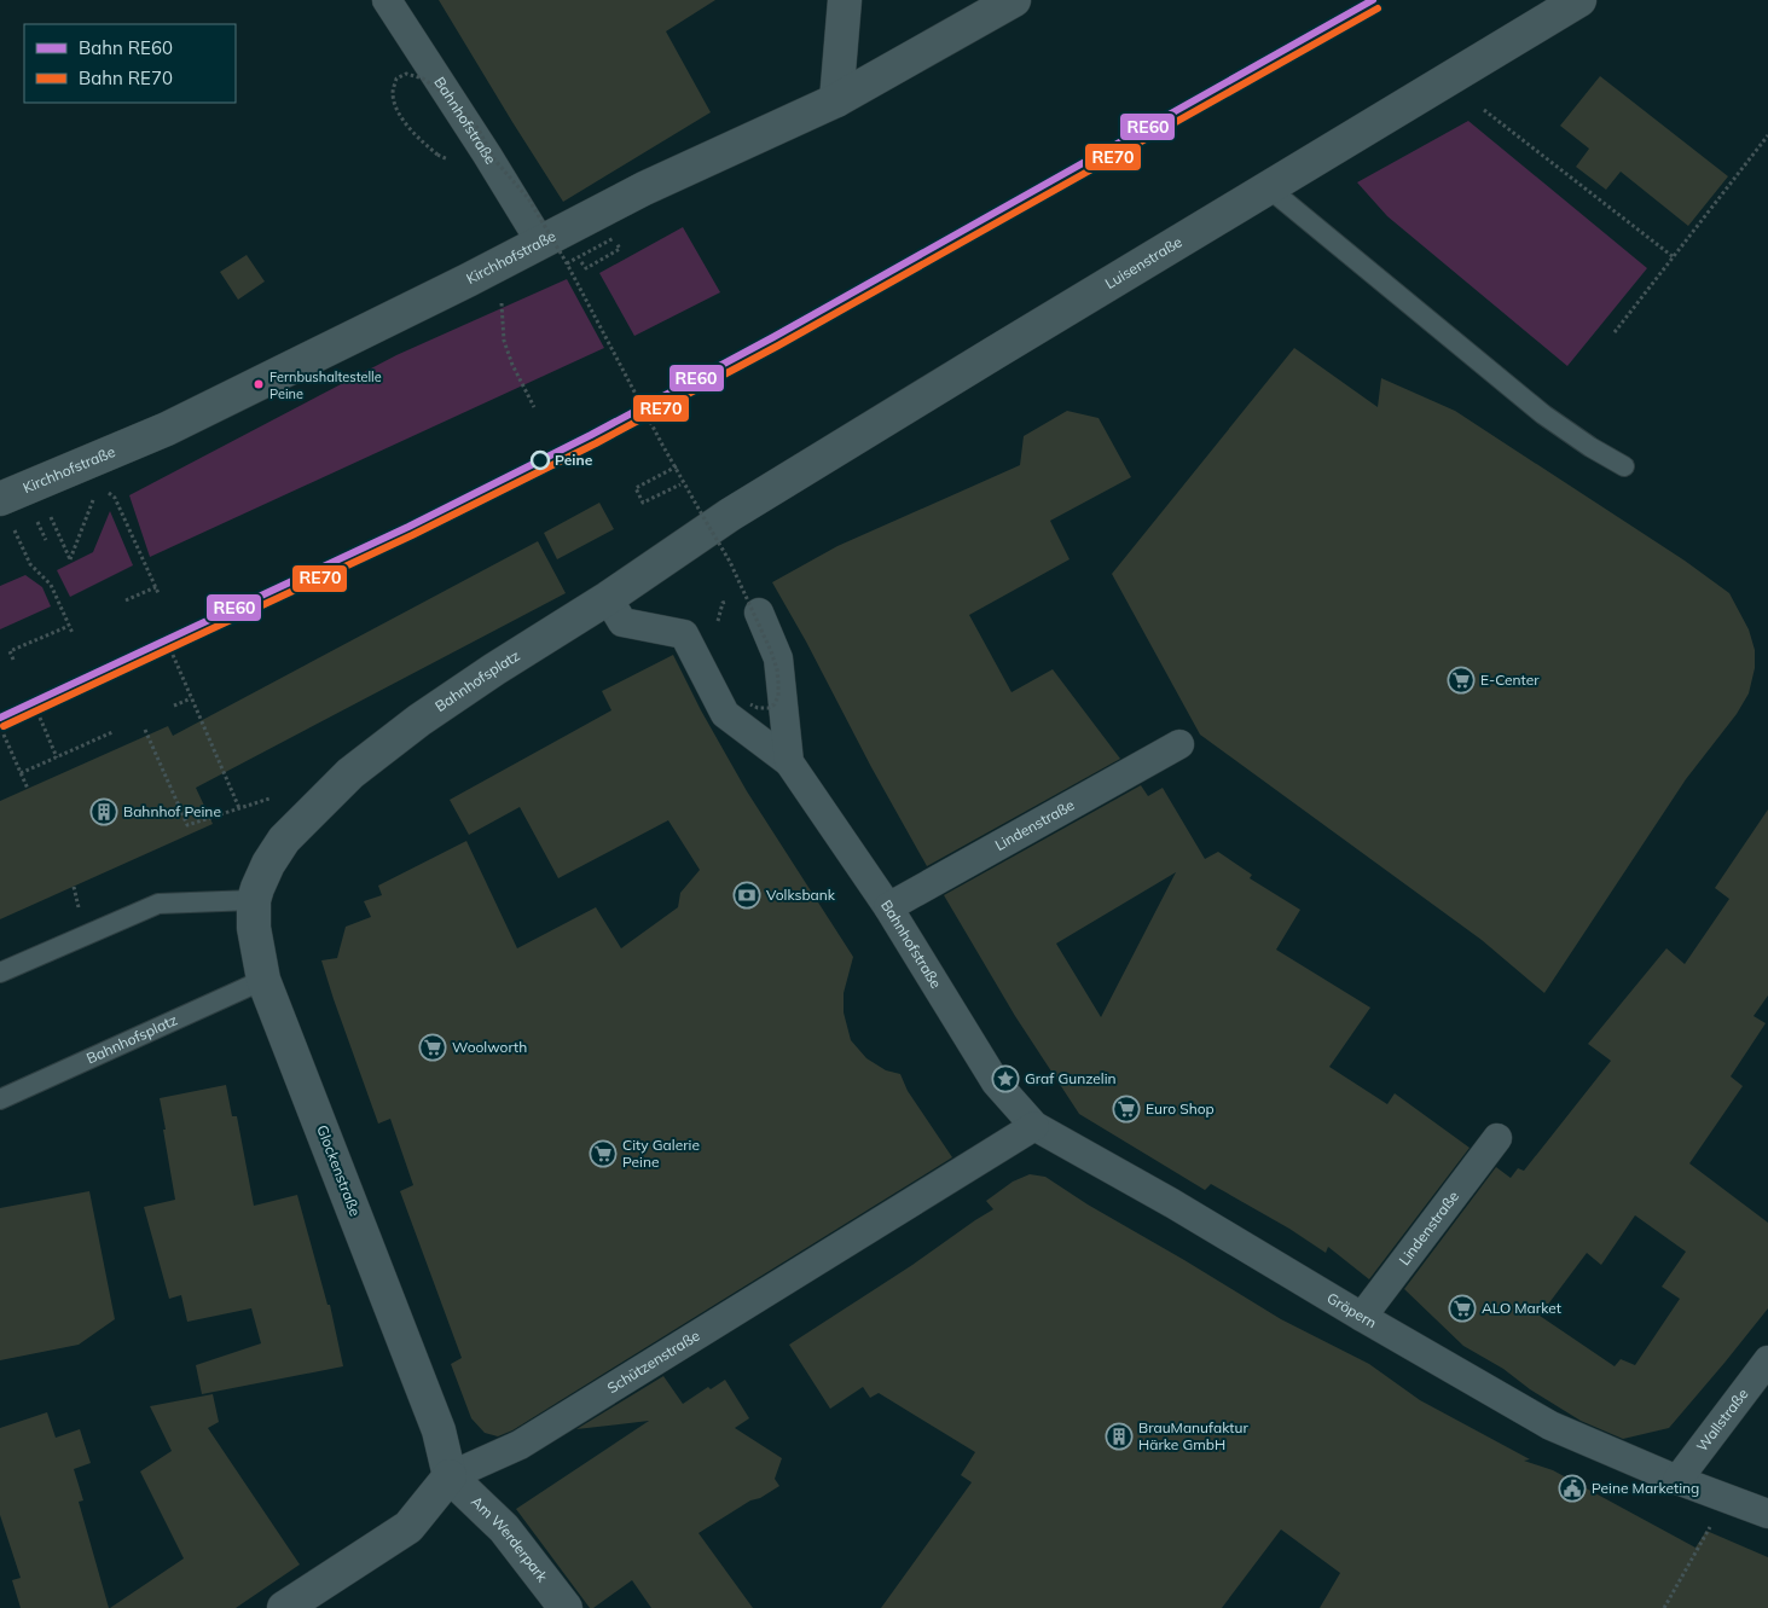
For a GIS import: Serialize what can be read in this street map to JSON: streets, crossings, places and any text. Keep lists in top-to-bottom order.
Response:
{
  "streets": {
    "street": [
      "Bahnhofstraße",
      "Kirchhofstraße",
      "Luisenstraße",
      "Bahnhofsplatz",
      "Lindenstraße",
      "Glockenstraße",
      "Gröpern",
      "Schützenstraße",
      "Wallstraße",
      "Am Werderpark"
    ]
  },
  "crossings": [
    ["Bahnhofstraße", "Kirchhofstraße"],
    ["Bahnhofstraße", "Bahnhofsplatz"],
    ["Bahnhofstraße", "Lindenstraße"],
    ["Bahnhofstraße", "Gröpern"],
    ["Bahnhofstraße", "Schützenstraße"],
    ["Luisenstraße", "Bahnhofsplatz"],
    ["Bahnhofsplatz", "Glockenstraße"],
    ["Lindenstraße", "Gröpern"],
    ["Glockenstraße", "Schützenstraße"],
    ["Glockenstraße", "Am Werderpark"],
    ["Gröpern", "Schützenstraße"],
    ["Gröpern", "Wallstraße"],
    ["Schützenstraße", "Am Werderpark"]
  ],
  "places": {
    "other": ["Fernbushaltestelle Peine", "Peine"],
    "supermarket": [
      "E-Center",
      "Woolworth",
      "Euro Shop",
      "City Galerie Peine",
      "ALO Market"
    ],
    "building": ["Bahnhof Peine", "BrauManufaktur Härke GmbH"],
    "bank": ["Volksbank"],
    "place": ["Graf Gunzelin"],
    "public building": ["Peine Marketing"]
  },
  "lines": ["rail line RE60", "rail line RE70"],
  "legend": ["Bahn RE60", "Bahn RE70"]
}
